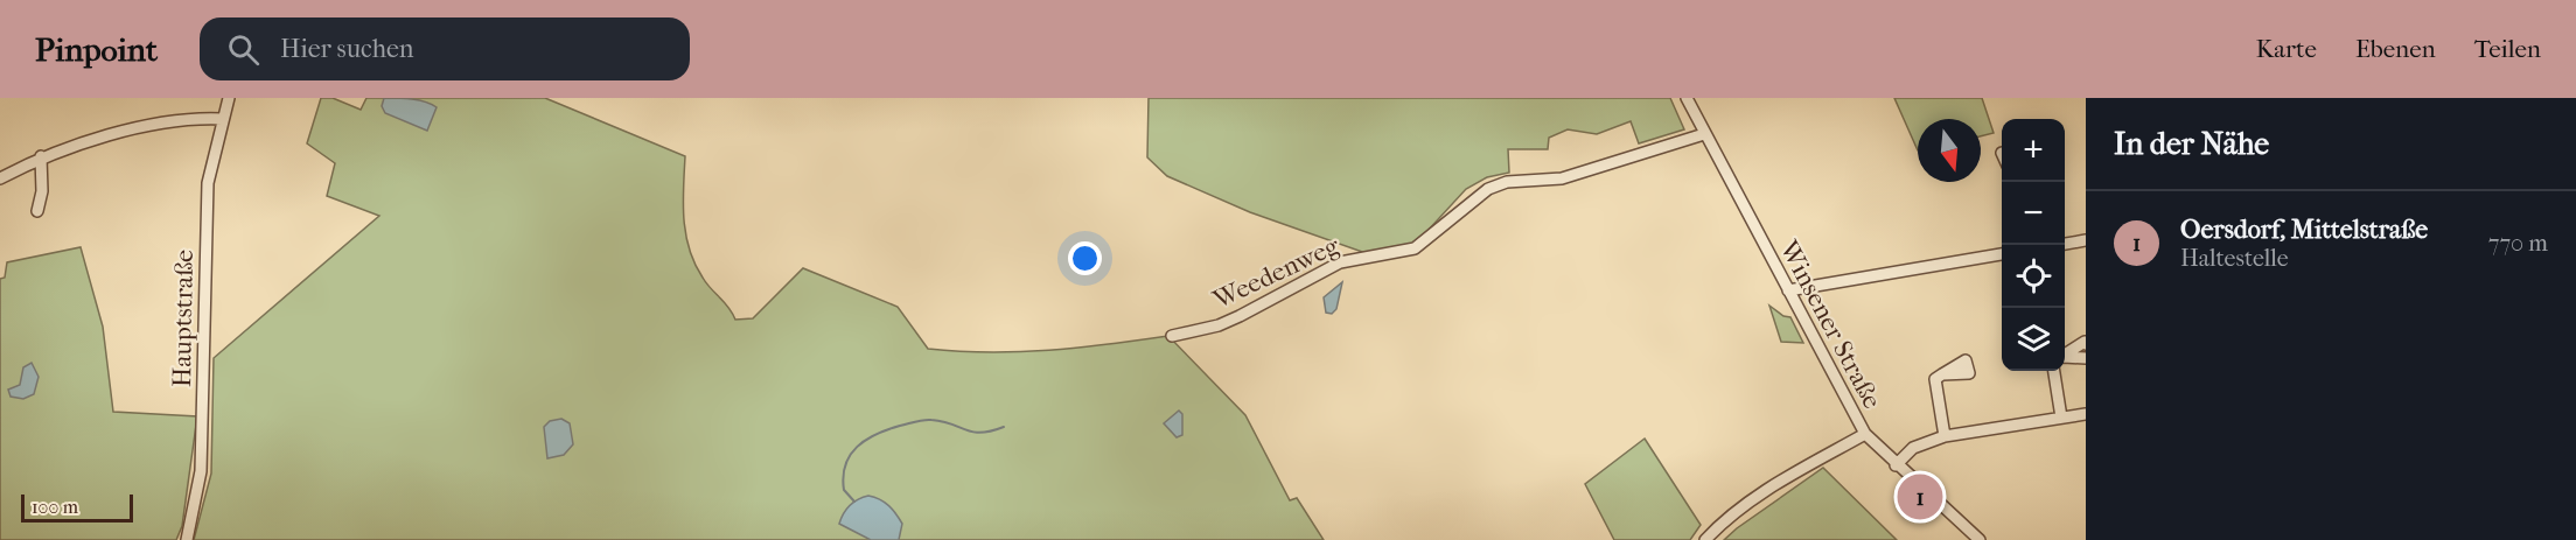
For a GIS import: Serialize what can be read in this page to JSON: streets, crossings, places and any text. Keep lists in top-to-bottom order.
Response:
{
  "streets": {
    "street": ["Weedenweg", "Hauptstraße", "Winsener Straße"]
  },
  "crossings": [
    ["Weedenweg", "Winsener Straße"]
  ],
  "scale_bar": "100 m",
  "north": "bottom",
  "page": {
    "header": "Pinpoint",
    "search": "Hier suchen",
    "nav": ["Karte", "Ebenen", "Teilen"],
    "heading": "In der Nähe",
    "map_buttons": ["+", "−"],
    "list": [
      {
        "mark": "1",
        "name": "Oersdorf, Mittelstraße",
        "note": "Haltestelle",
        "value": "770 m"
      }
    ],
    "pins": "1",
    "scale": "100 m"
  }
}
